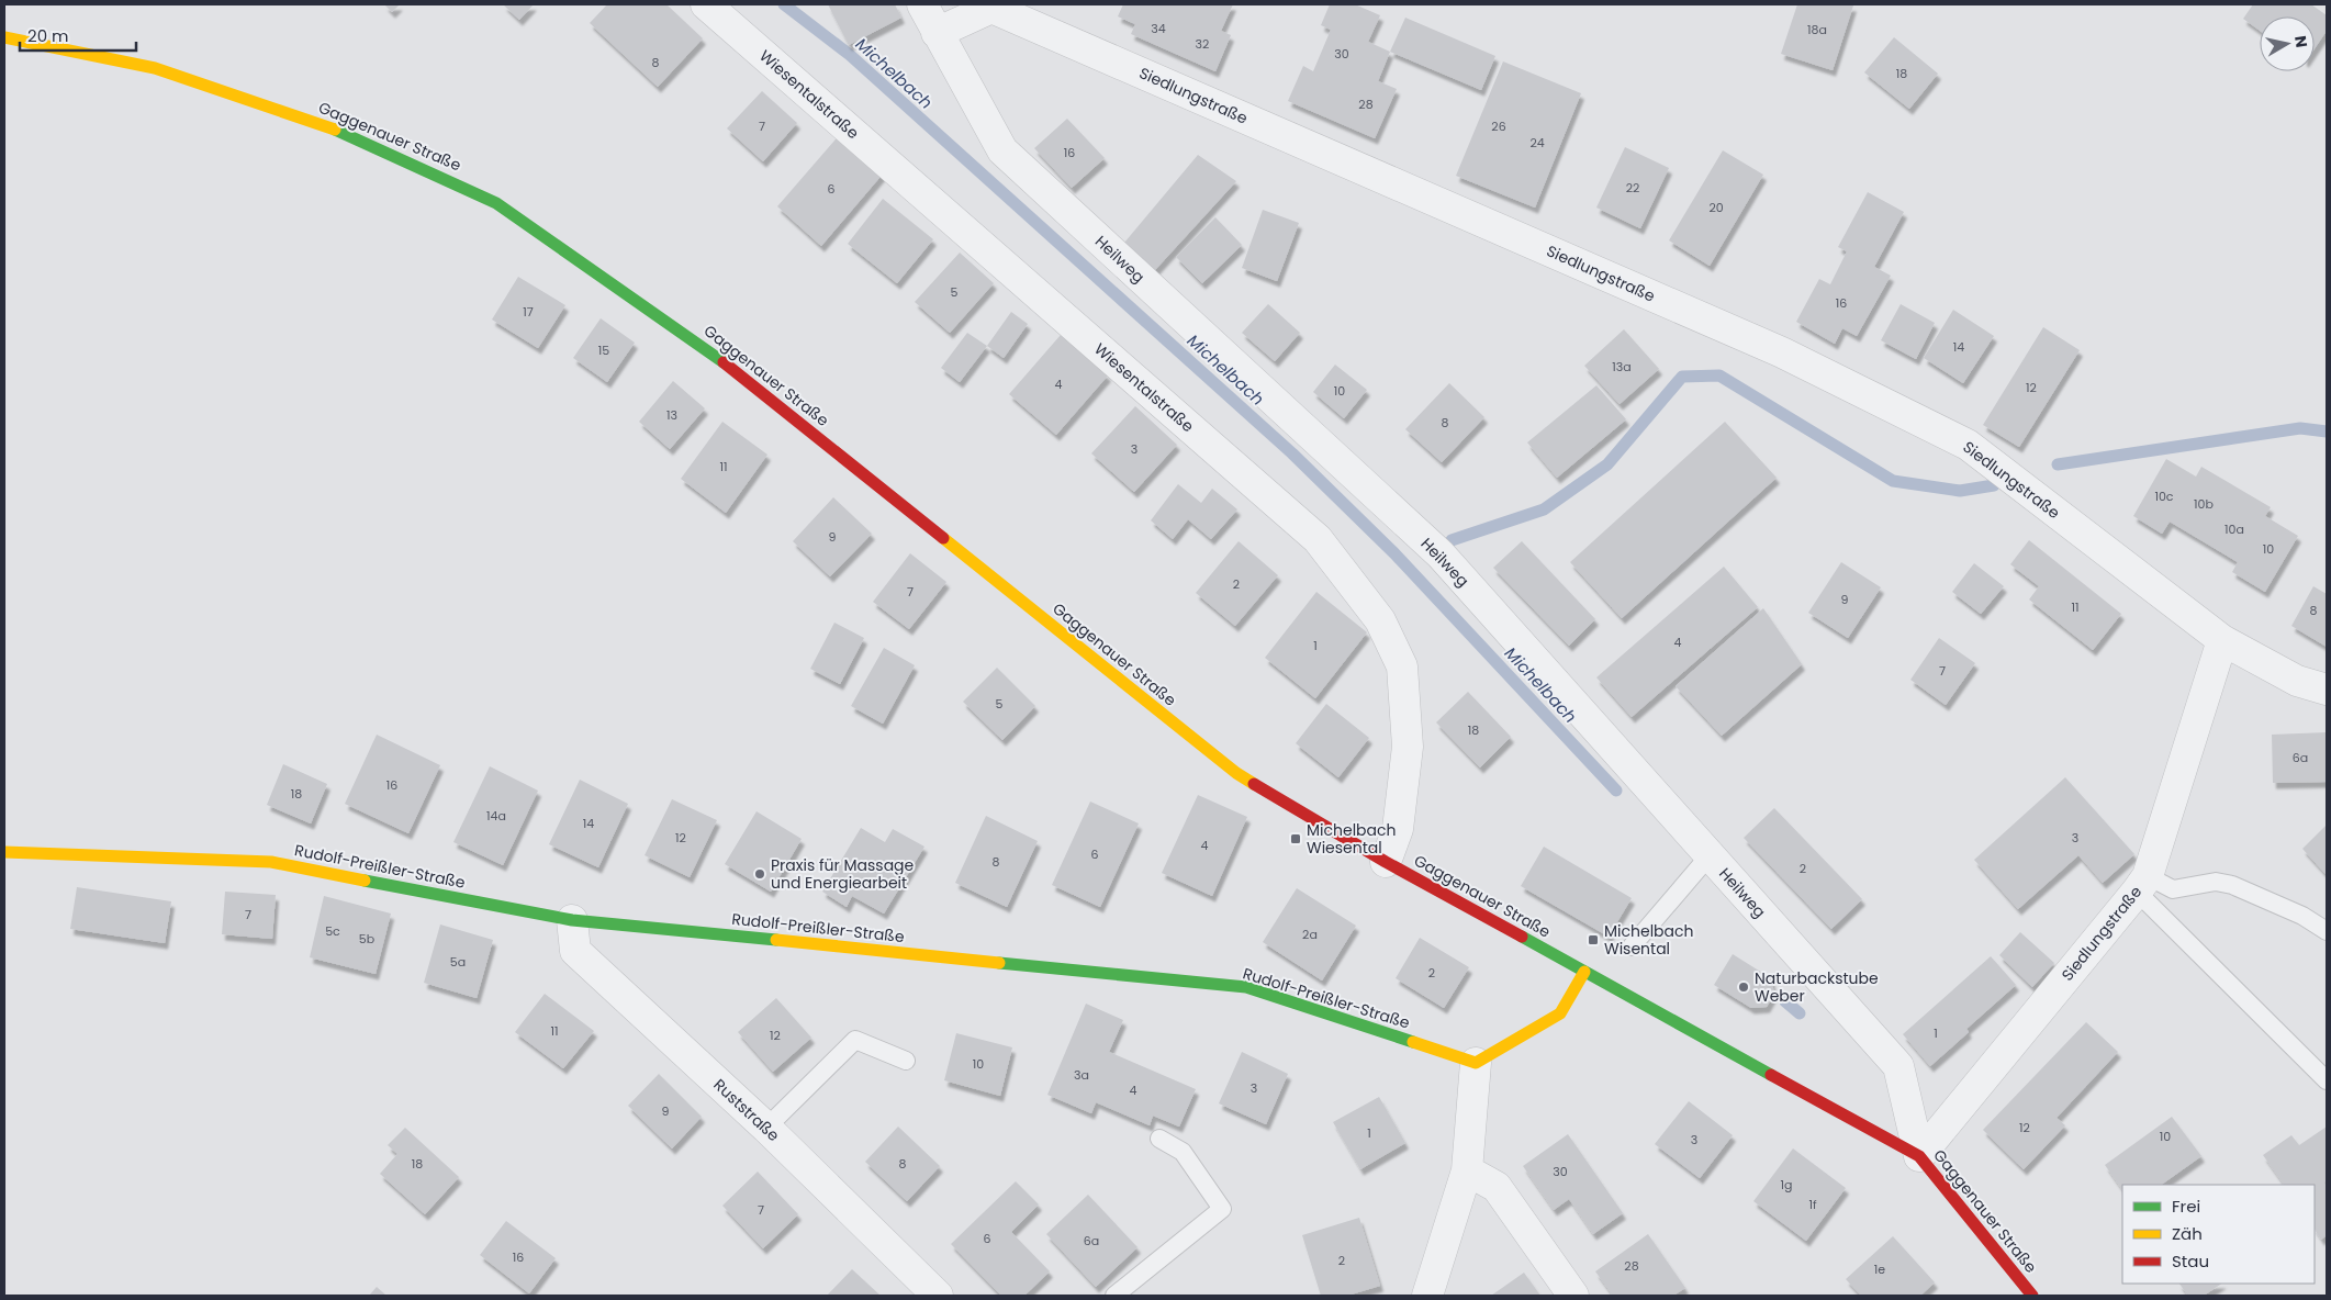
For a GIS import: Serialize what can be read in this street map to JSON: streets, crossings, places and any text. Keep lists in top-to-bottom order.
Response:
{
  "streets": {
    "main road": ["Gaggenauer Straße", "Rudolf-Preißler-Straße"],
    "street": [
      "Wiesentalstraße",
      "Siedlungstraße",
      "Heilweg",
      "Ruststraße"
    ]
  },
  "crossings": [
    ["Wiesentalstraße", "Gaggenauer Straße"],
    ["Siedlungstraße", "Gaggenauer Straße"],
    ["Siedlungstraße", "Heilweg"],
    ["Gaggenauer Straße", "Heilweg"],
    ["Rudolf-Preißler-Straße", "Ruststraße"]
  ],
  "water": ["Michelbach"],
  "places": {
    "transit": ["Michelbach Wiesental", "Michelbach Wisental"],
    "other": ["Praxis für Massage und Energiearbeit", "Naturbackstube Weber"]
  },
  "house_numbers": [
    "34",
    "18a",
    "32",
    "30",
    "8",
    "18",
    "28",
    "7",
    "26",
    "24",
    "16",
    "22",
    "6",
    "20",
    "5",
    "16",
    "17",
    "14",
    "15",
    "13a",
    "4",
    "12",
    "10",
    "13",
    "8",
    "3",
    "11",
    "10c",
    "10b",
    "10a",
    "9",
    "10",
    "2",
    "7",
    "9",
    "11",
    "8",
    "4",
    "1",
    "7",
    "5",
    "18",
    "6a",
    "16",
    "18",
    "14a",
    "14",
    "12",
    "3",
    "4",
    "6",
    "8",
    "2",
    "7",
    "5c",
    "2a",
    "5b",
    "5a",
    "2",
    "11",
    "1",
    "12",
    "10",
    "3a",
    "3",
    "4",
    "9",
    "12",
    "1",
    "10",
    "3",
    "18",
    "8",
    "30",
    "1g",
    "1f",
    "7",
    "6",
    "6a",
    "16",
    "2",
    "28",
    "1e"
  ],
  "legend": ["Frei", "Zäh", "Stau"],
  "scale_bar": "20 m",
  "north": "right"
}
